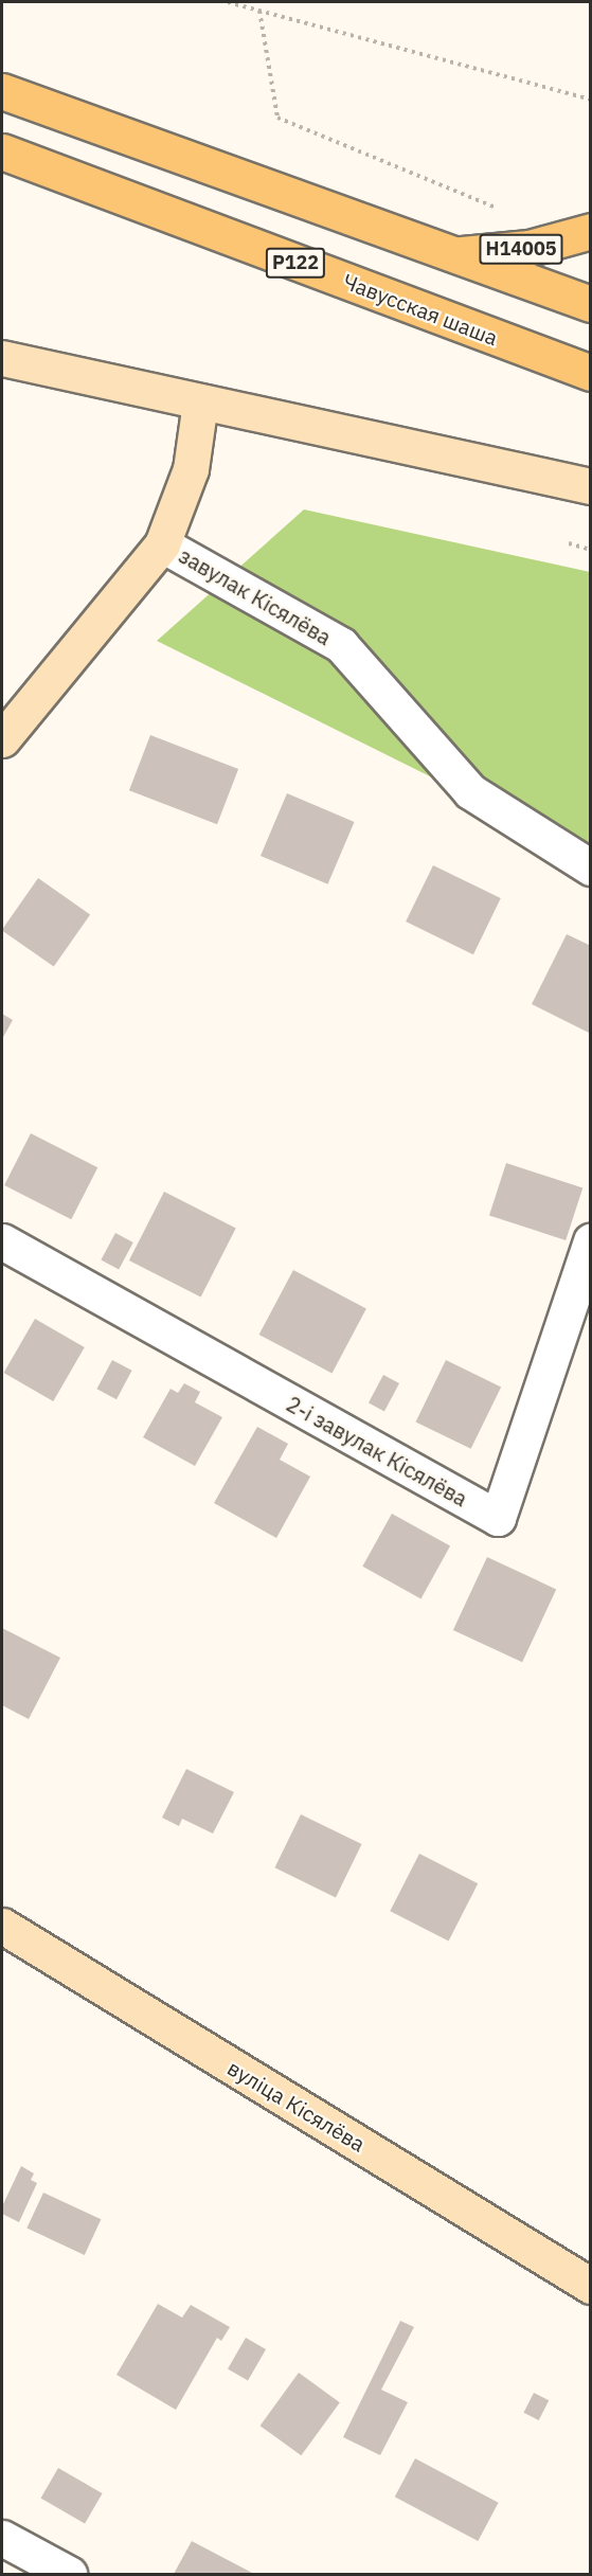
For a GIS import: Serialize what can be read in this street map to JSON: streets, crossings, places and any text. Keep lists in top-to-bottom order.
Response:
{
  "streets": {
    "main road": ["Н14005", "Р122", "Чавусская шаша"],
    "street": ["завулак Кісялёва", "2-і завулак Кісялёва", "вуліца Кісялёва"]
  }
}
